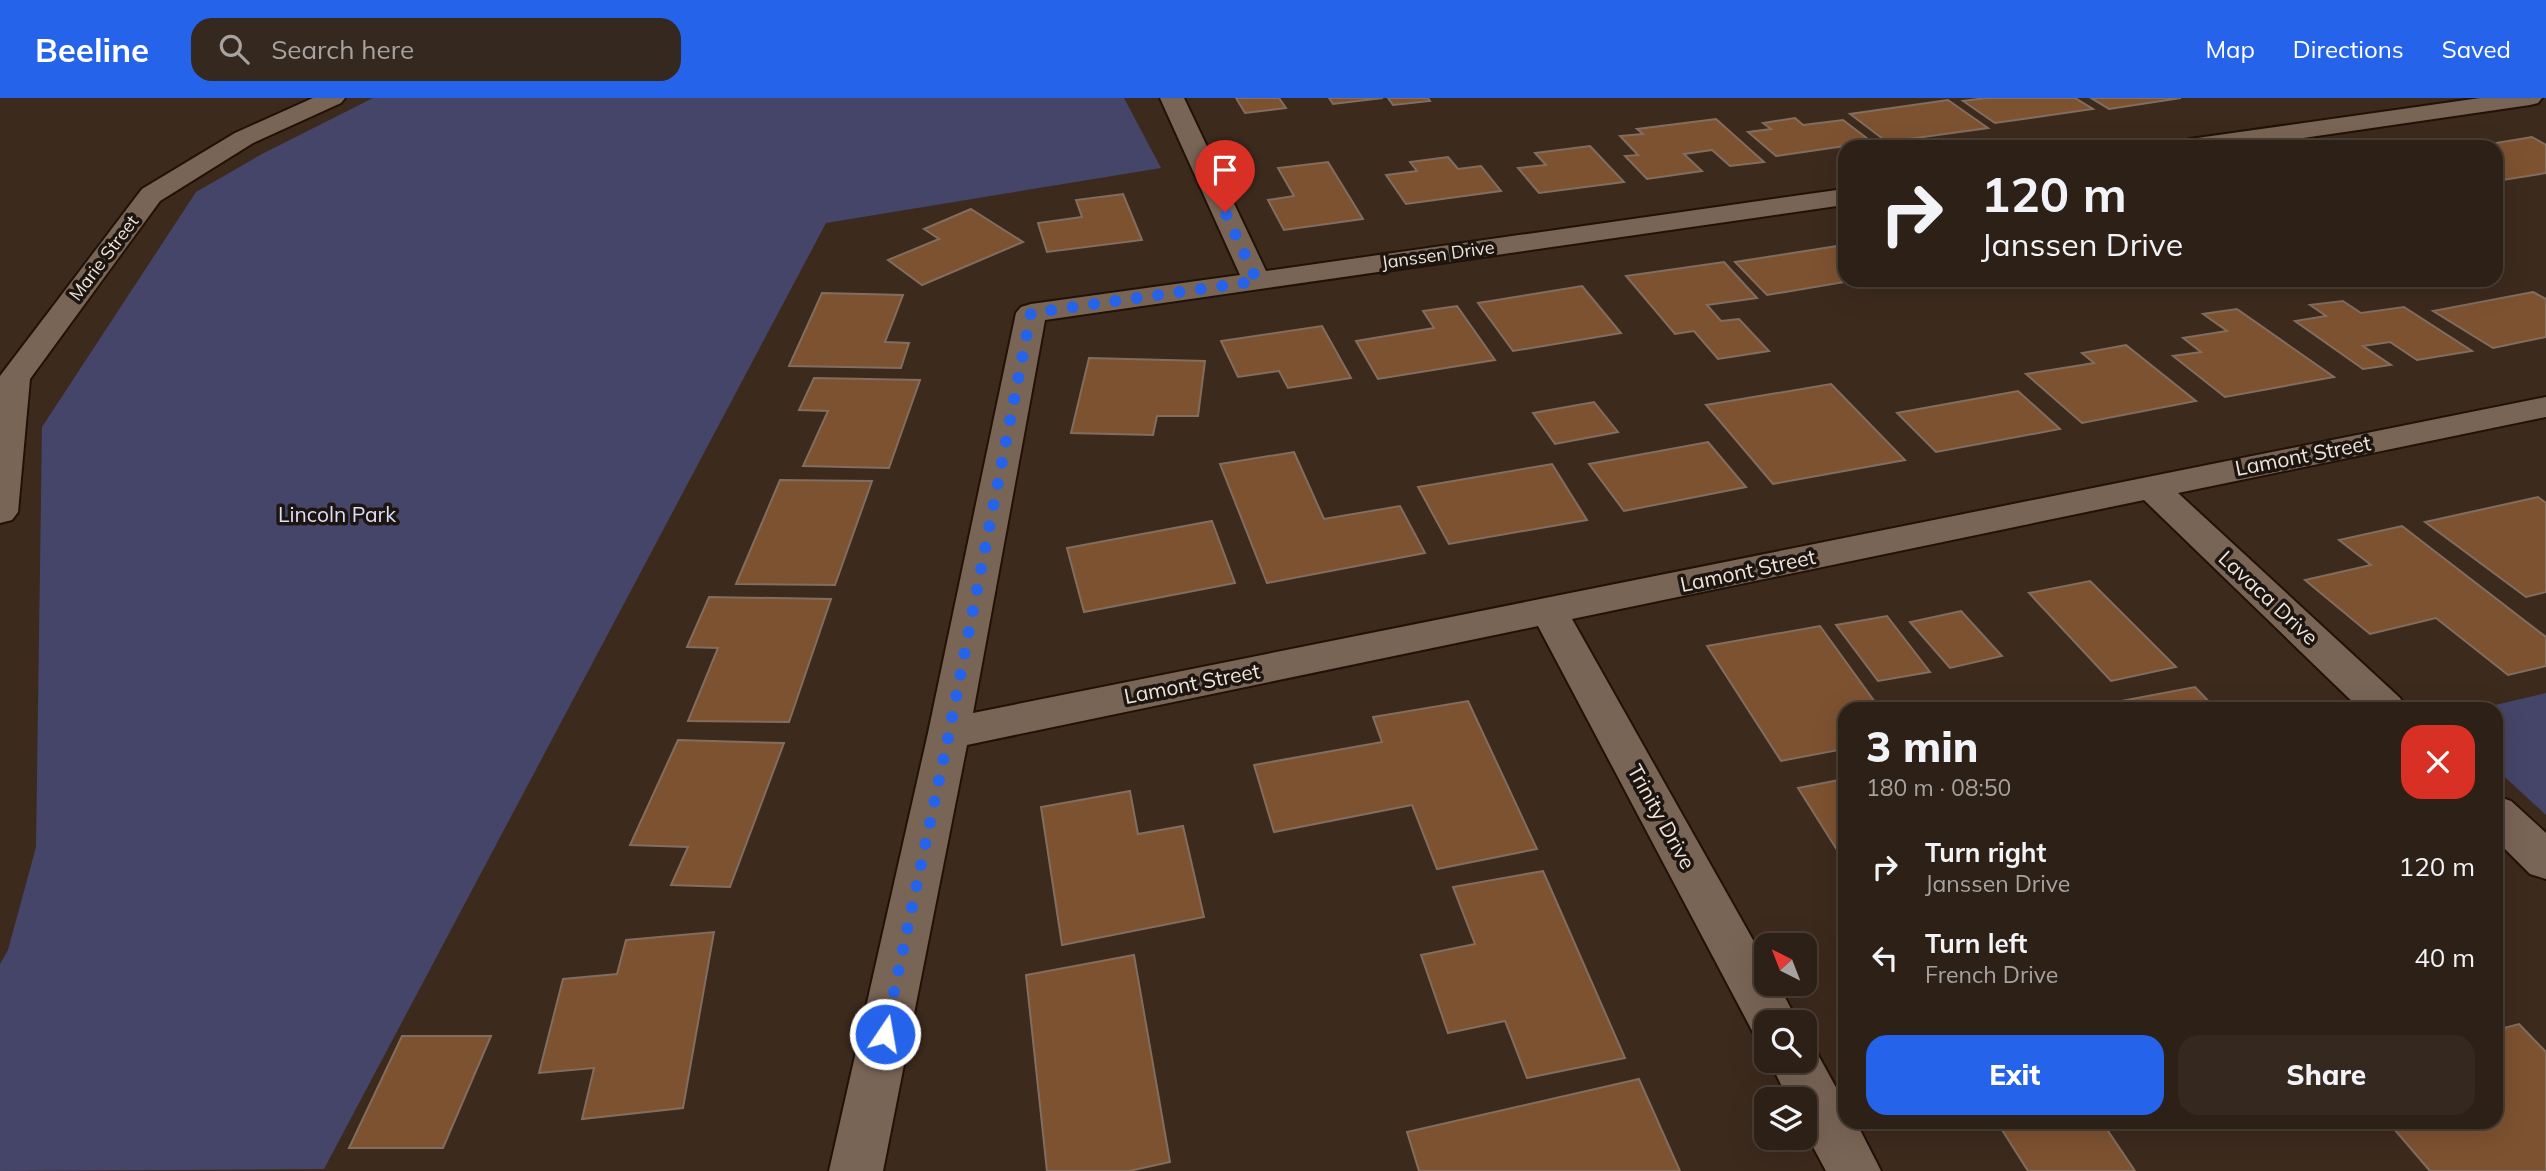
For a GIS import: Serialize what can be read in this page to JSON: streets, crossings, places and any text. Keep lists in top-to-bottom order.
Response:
{
  "streets": {
    "street": [
      "Janssen Drive",
      "Marie Street",
      "Lamont Street",
      "Lavaca Drive",
      "Trinity Drive"
    ]
  },
  "crossings": [
    ["Janssen Drive", "Lamont Street"],
    ["Lamont Street", "Lavaca Drive"],
    ["Lamont Street", "Trinity Drive"]
  ],
  "parks": ["Lincoln Park"],
  "north": "top left",
  "page": {
    "header": "Beeline",
    "search": "Search here",
    "nav": ["Map", "Directions", "Saved"],
    "turn": ["120 m", "Janssen Drive"],
    "heading": ["3 min", "180 m · 08:50"],
    "list": [
      {
        "name": "Turn right",
        "note": "Janssen Drive",
        "value": "120 m"
      },
      {
        "name": "Turn left",
        "note": "French Drive",
        "value": "40 m"
      }
    ],
    "buttons": ["Exit", "Share"]
  }
}
